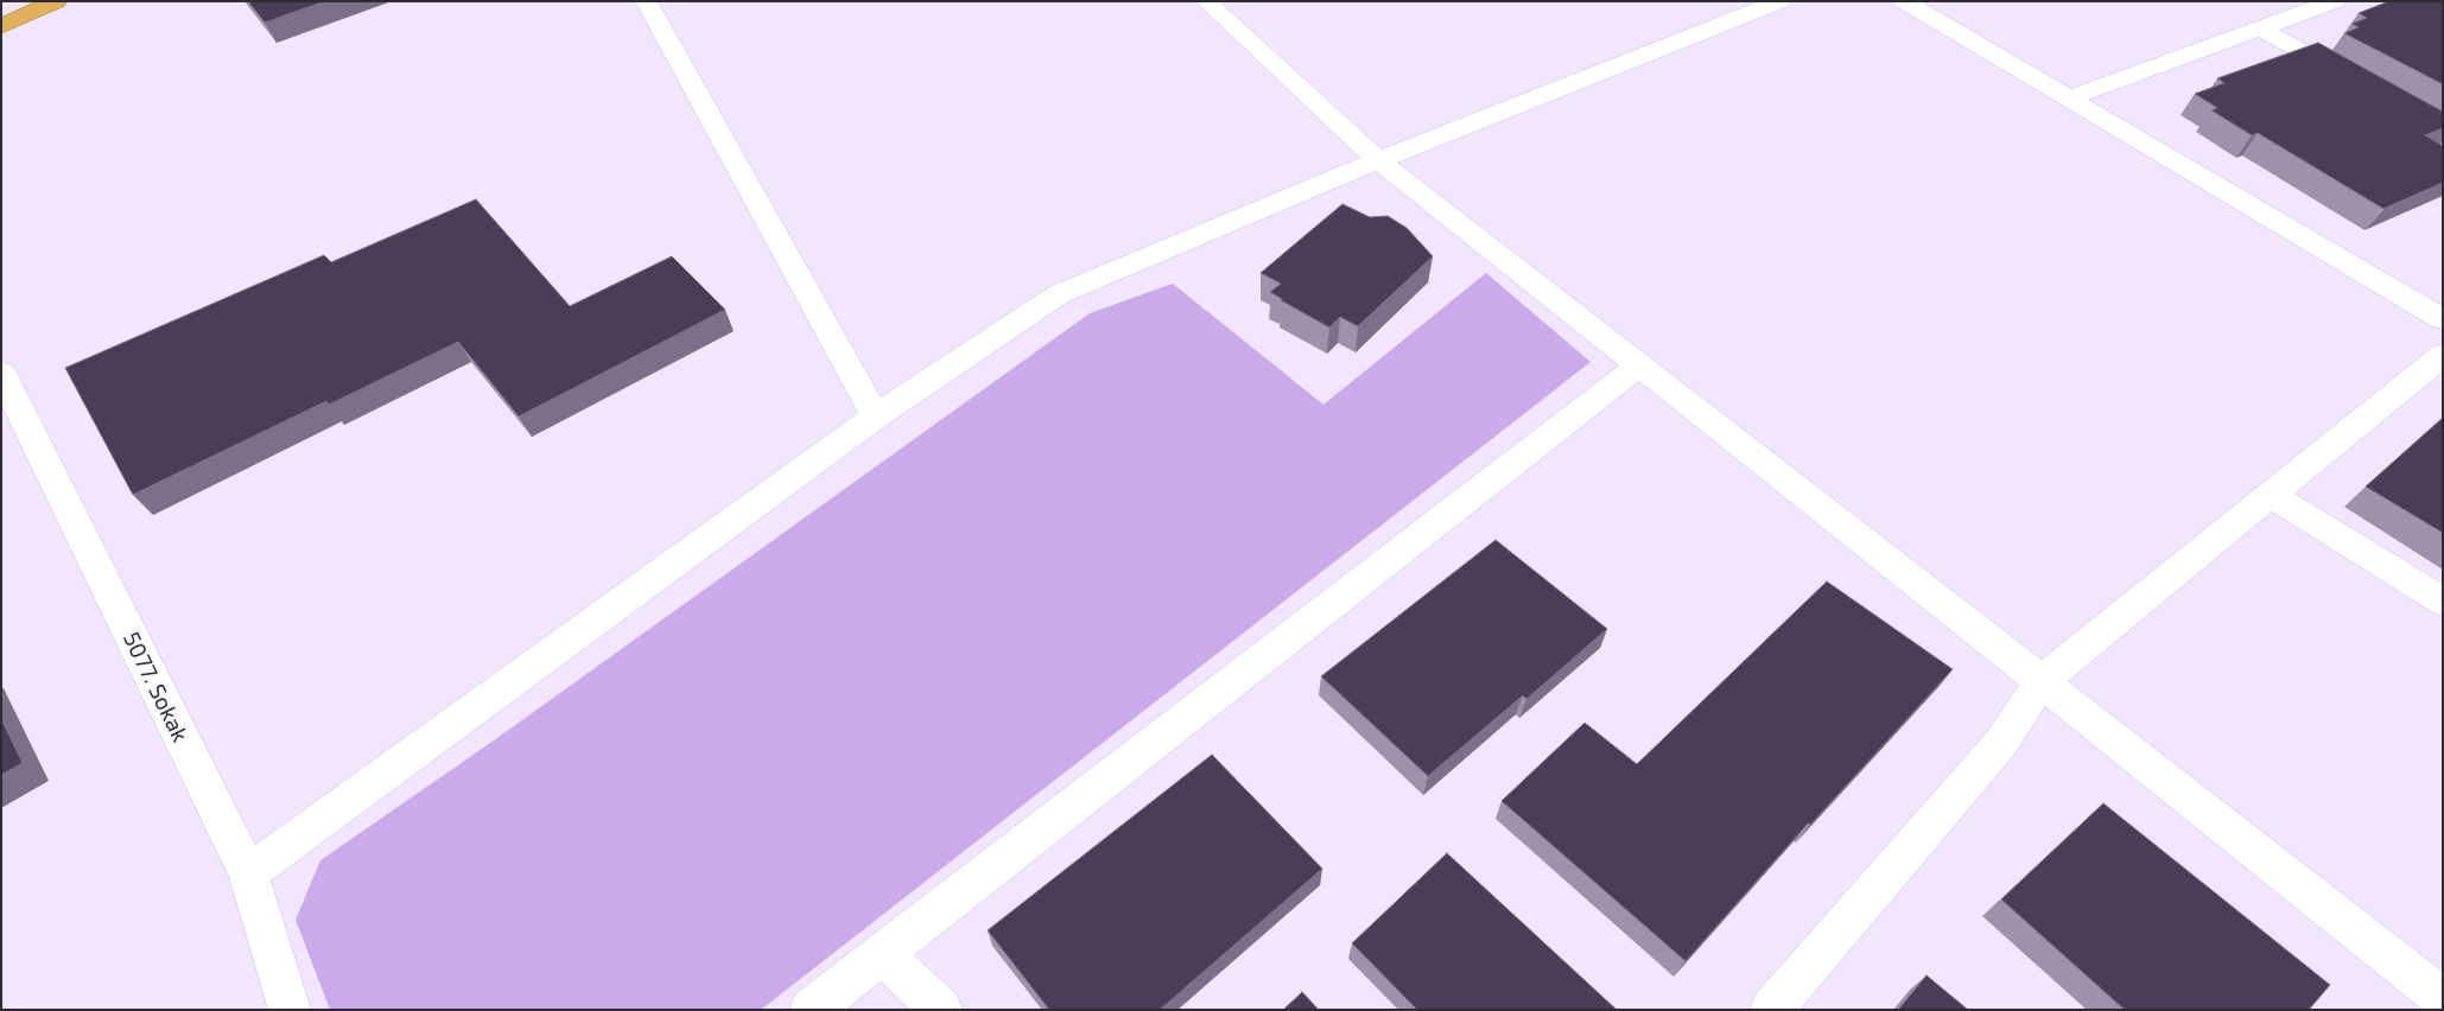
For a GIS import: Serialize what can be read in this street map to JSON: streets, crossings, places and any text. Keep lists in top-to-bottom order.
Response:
{
  "streets": {
    "street": ["5077. Sokak"]
  }
}
